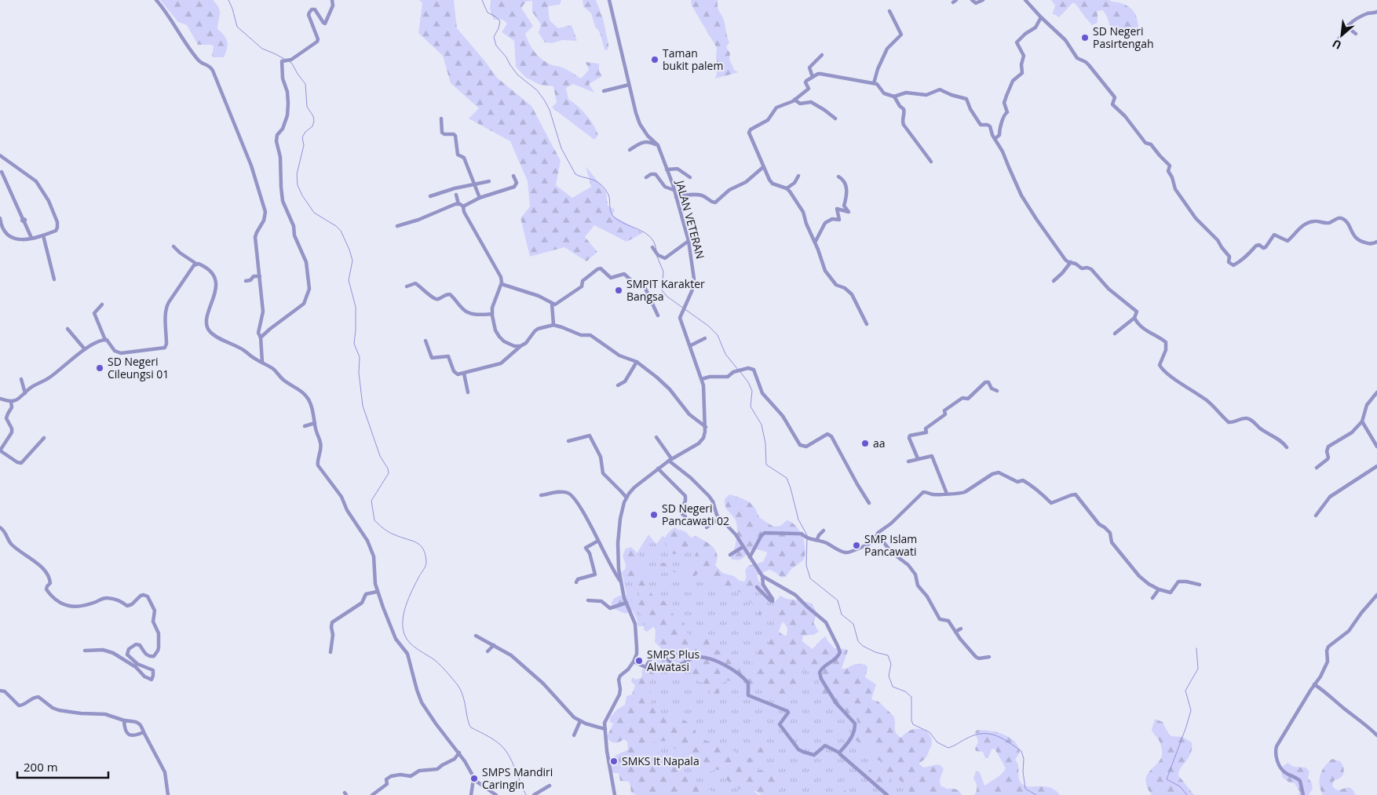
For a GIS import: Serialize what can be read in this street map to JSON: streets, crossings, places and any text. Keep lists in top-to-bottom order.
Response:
{
  "streets": {
    "street": ["JALAN VETERAN"]
  },
  "places": [
    "SD Negeri Pasirtengah",
    "Taman bukit palem",
    "SMPIT Karakter Bangsa",
    "SD Negeri Cileungsi 01",
    "aa",
    "SD Negeri Pancawati 02",
    "SMP Islam Pancawati",
    "SMPS Plus Alwatasi",
    "SMKS It Napala",
    "SMPS Mandiri Caringin"
  ],
  "scale_bar": "200 m",
  "north": "bottom left"
}
